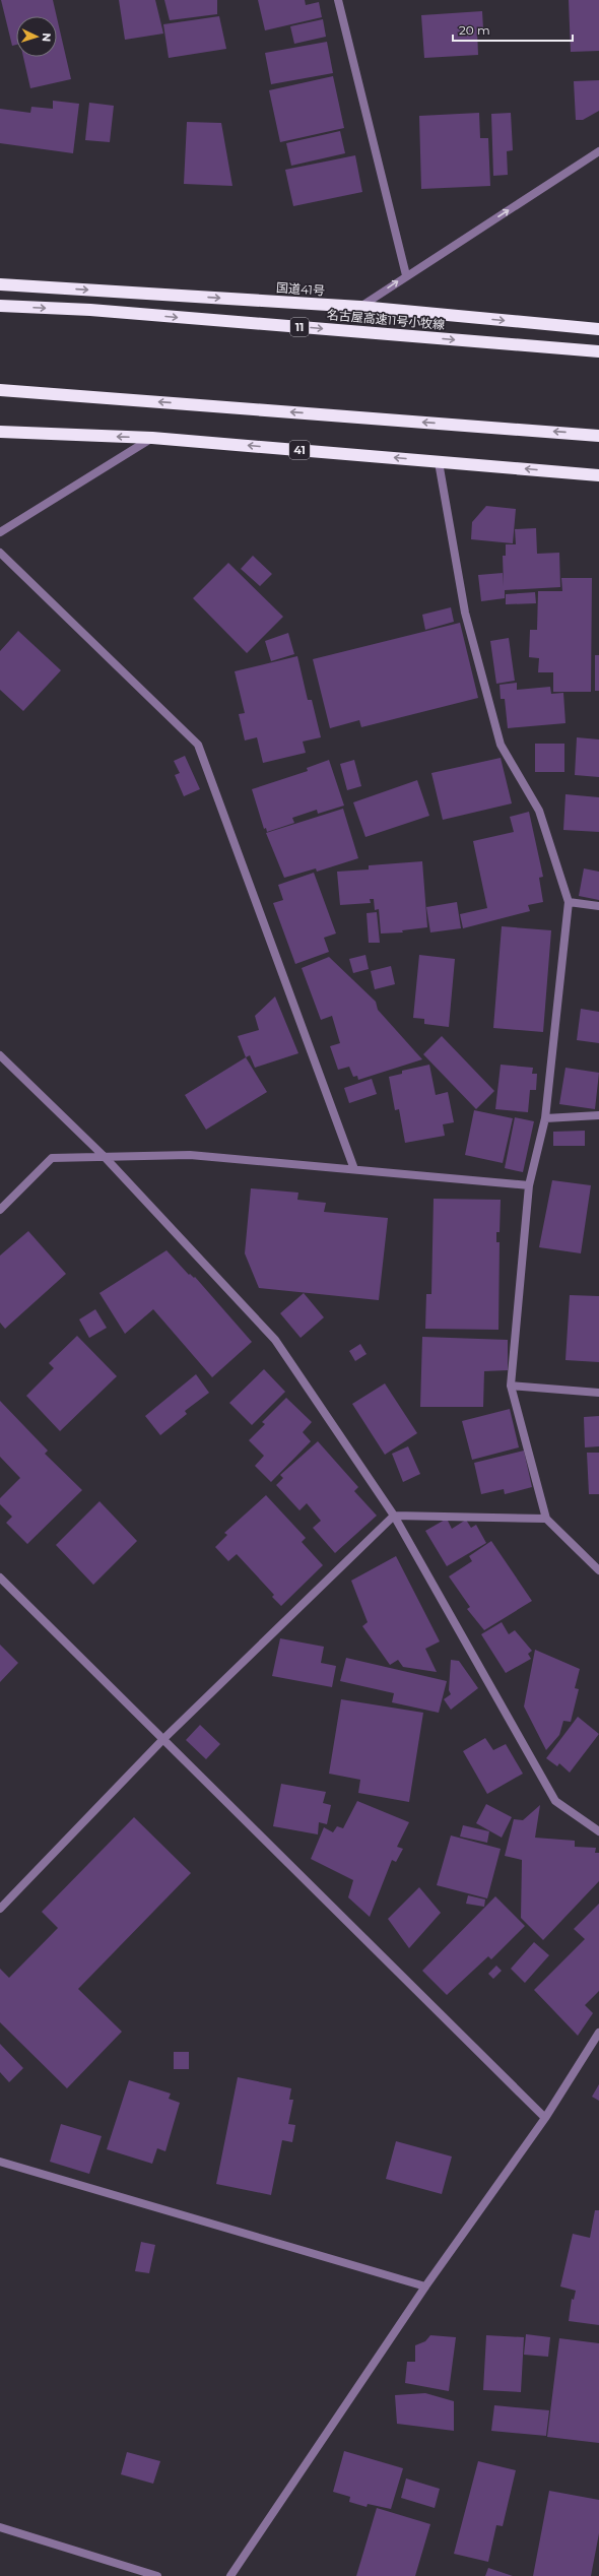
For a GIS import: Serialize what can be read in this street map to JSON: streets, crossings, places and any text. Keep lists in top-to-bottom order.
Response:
{
  "streets": {
    "highway": [
      "国道41号",
      "名古屋高速11号小牧線",
      "11",
      "41"
    ]
  },
  "scale_bar": "20 m",
  "north": "right"
}
